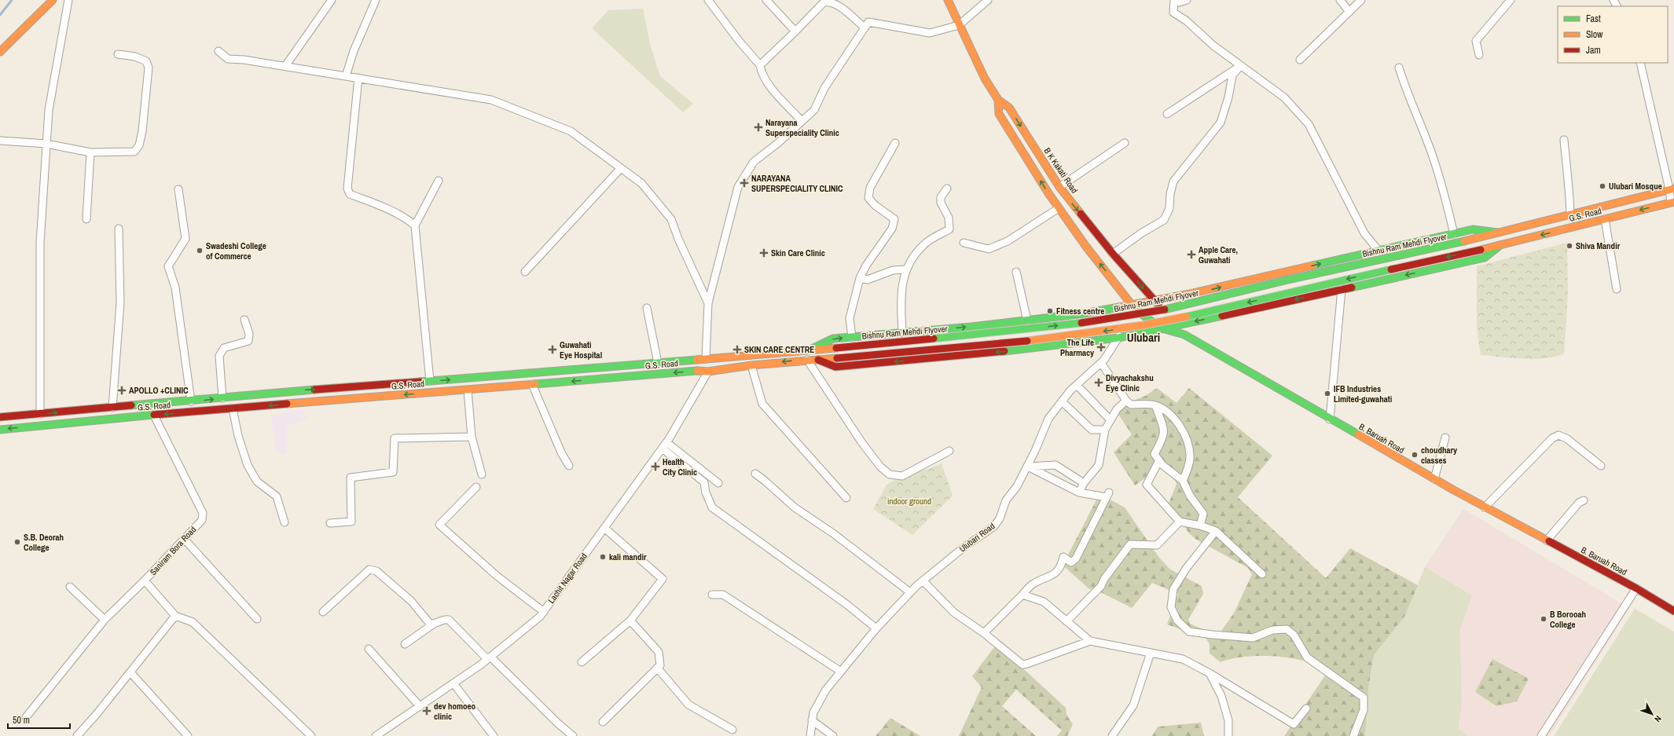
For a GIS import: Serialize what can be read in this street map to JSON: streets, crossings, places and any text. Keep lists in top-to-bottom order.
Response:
{
  "streets": {
    "main road": [
      "B K Kakati Road",
      "G.S. Road",
      "Bishnu Ram Mehdi Flyover",
      "B. Baruah Road"
    ],
    "street": ["Ulubari Road", "Saniram Bora Road", "Lachit Nagar Road"]
  },
  "crossings": [
    ["B K Kakati Road", "B. Baruah Road"],
    ["G.S. Road", "Bishnu Ram Mehdi Flyover"],
    ["G.S. Road", "Saniram Bora Road"],
    ["G.S. Road", "Lachit Nagar Road"]
  ],
  "districts": ["Ulubari"],
  "parks": ["indoor ground"],
  "places": {
    "health": [
      "Narayana Superspeciality Clinic",
      "NARAYANA SUPERSPECIALITY CLINIC",
      "Skin Care Clinic",
      "Apple Care, Guwahati",
      "The Life Pharmacy",
      "Guwahati Eye Hospital",
      "SKIN CARE CENTRE",
      "Divyachakshu Eye Clinic",
      "APOLLO +CLINIC",
      "Health City Clinic",
      "dev homoeo clinic"
    ],
    "other": [
      "Ulubari Mosque",
      "Shiva Mandir",
      "Swadeshi College of Commerce",
      "Fitness centre",
      "IFB Industries Limited-guwahati",
      "choudhary classes",
      "S.B. Deorah College",
      "kali mandir",
      "B Borooah College"
    ]
  },
  "legend": ["Fast", "Slow", "Jam"],
  "scale_bar": "50 m",
  "north": "bottom right"
}
